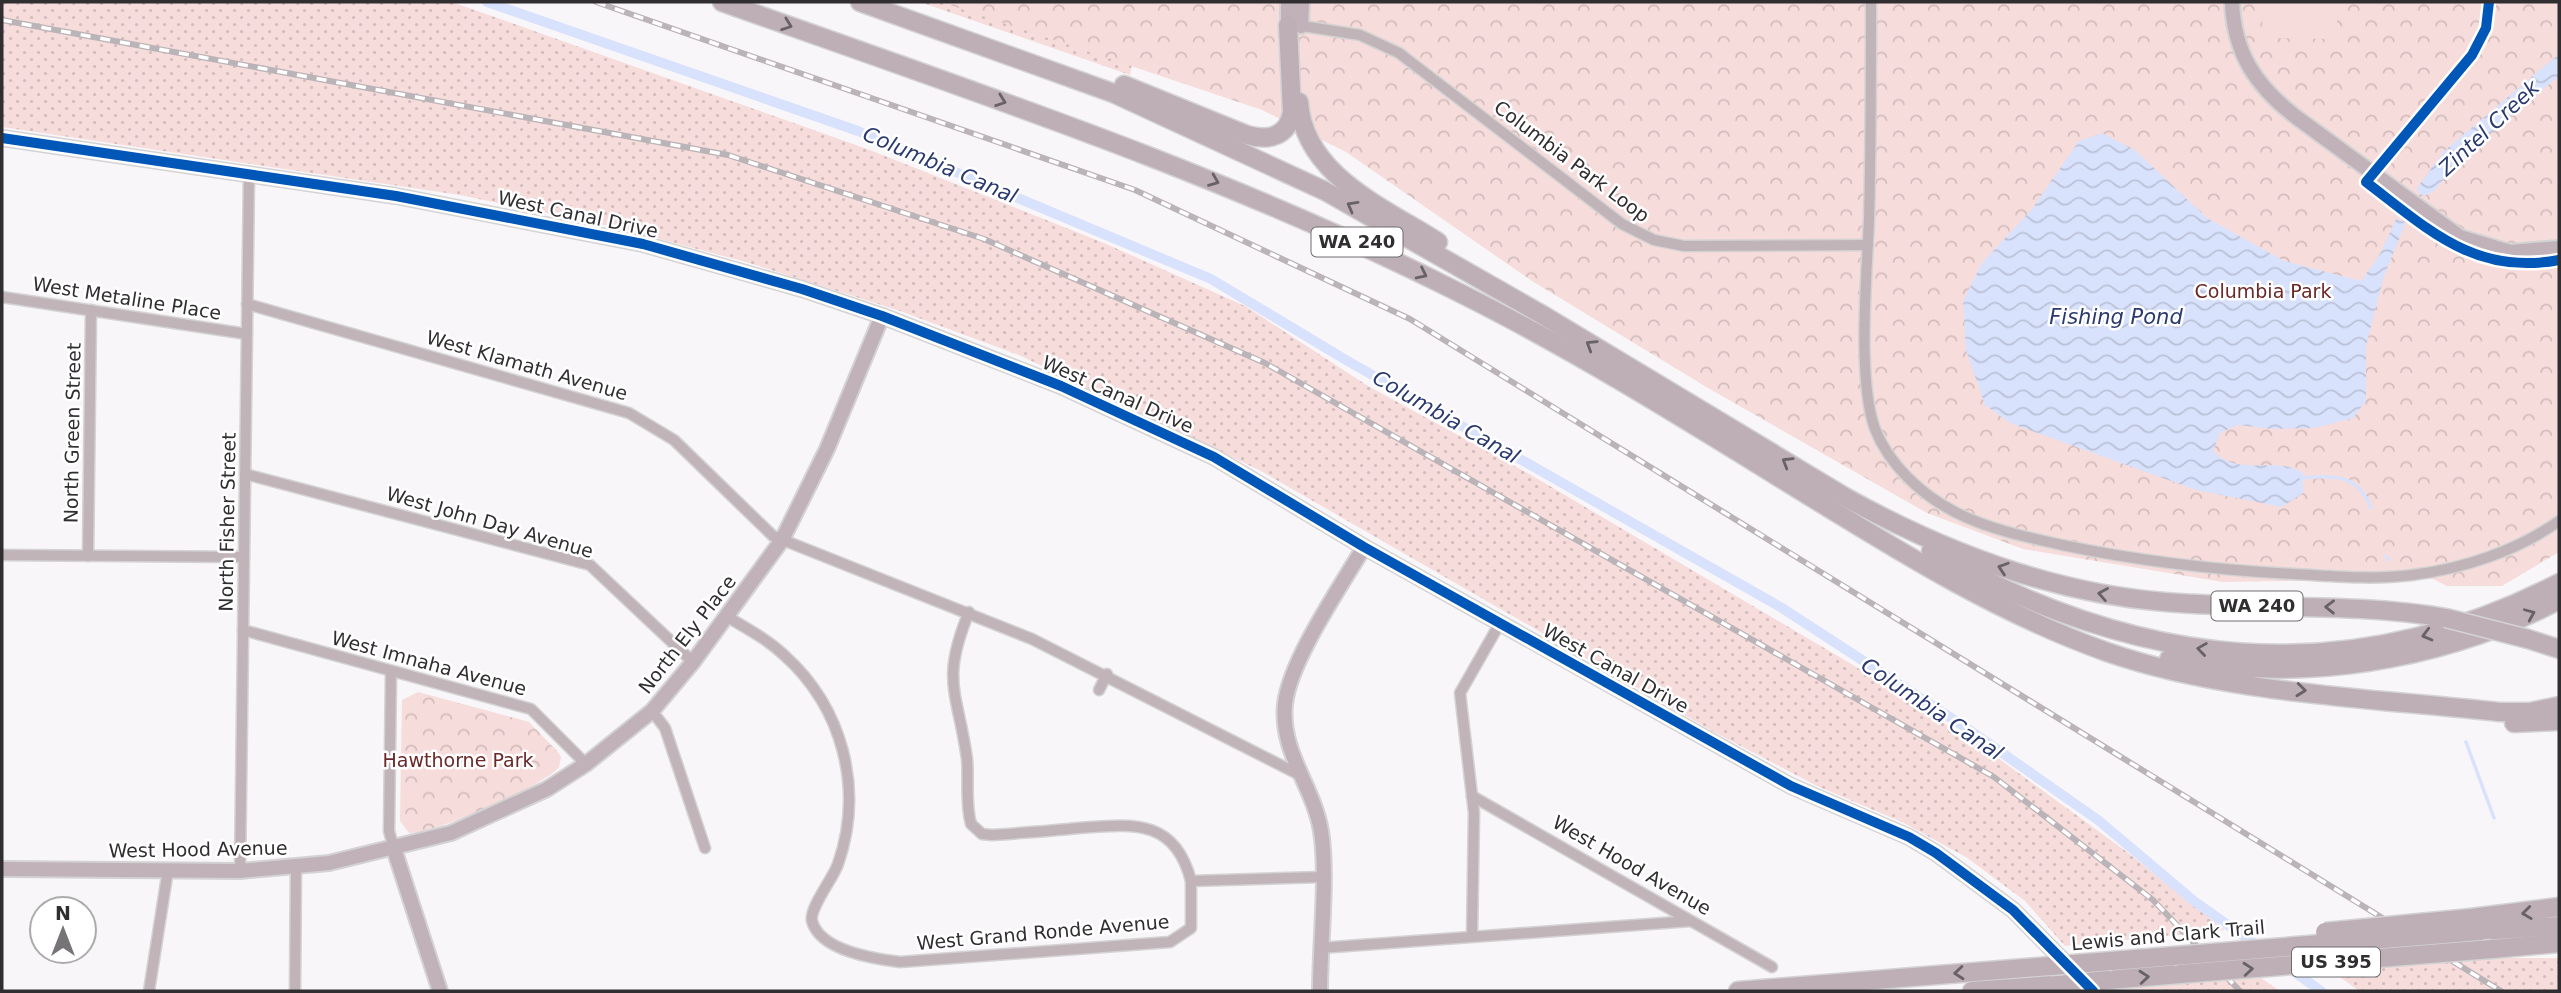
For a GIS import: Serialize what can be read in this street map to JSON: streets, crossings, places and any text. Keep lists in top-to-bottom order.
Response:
{
  "streets": {
    "highway": ["WA 240", "Lewis and Clark Trail", "US 395"],
    "street": [
      "Columbia Park Loop",
      "West Canal Drive",
      "West Metaline Place",
      "West Klamath Avenue",
      "North Green Street",
      "North Fisher Street",
      "West John Day Avenue",
      "North Ely Place",
      "West Imnaha Avenue",
      "West Hood Avenue",
      "West Grand Ronde Avenue"
    ]
  },
  "crossings": [
    ["West Canal Drive", "North Fisher Street"],
    ["West Canal Drive", "North Ely Place"],
    ["West Metaline Place", "North Green Street"],
    ["West Metaline Place", "North Fisher Street"],
    ["West Klamath Avenue", "North Fisher Street"],
    ["West Klamath Avenue", "North Ely Place"],
    ["North Fisher Street", "West John Day Avenue"],
    ["North Fisher Street", "West Imnaha Avenue"],
    ["North Fisher Street", "West Hood Avenue"],
    ["West John Day Avenue", "North Ely Place"],
    ["North Ely Place", "West Imnaha Avenue"],
    ["North Ely Place", "West Hood Avenue"],
    ["North Ely Place", "West Grand Ronde Avenue"]
  ],
  "water": ["Zintel Creek", "Columbia Canal", "Fishing Pond"],
  "parks": ["Columbia Park", "Hawthorne Park"],
  "north": "top"
}
